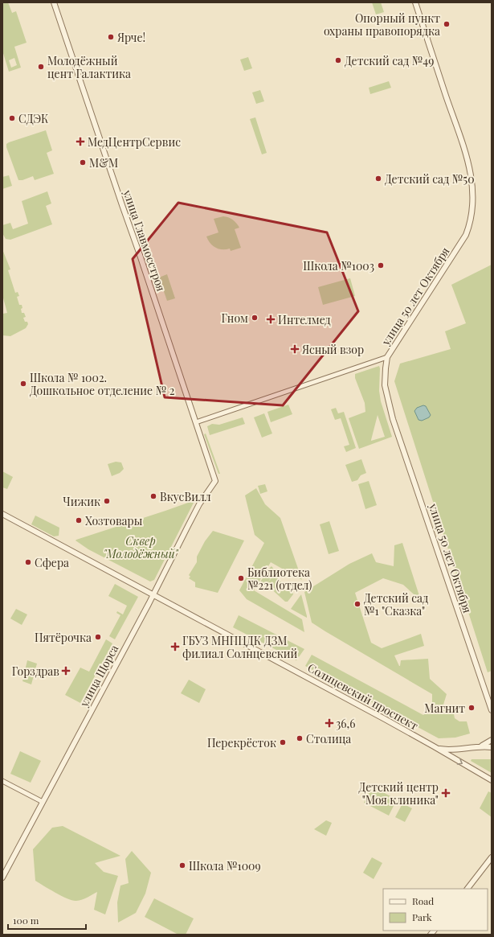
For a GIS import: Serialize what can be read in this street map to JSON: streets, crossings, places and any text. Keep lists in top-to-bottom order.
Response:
{
  "streets": {
    "street": [
      "улица Главмосстроя",
      "улица 50 лет Октября",
      "улица Щорса",
      "Солнцевский проспект"
    ]
  },
  "crossings": [
    ["улица Главмосстроя", "улица Щорса"],
    ["улица Щорса", "Солнцевский проспект"]
  ],
  "parks": ["Сквер \"Молодёжный\""],
  "places": {
    "other": [
      "Опорный пункт охраны правопорядка",
      "Ярче!",
      "Детский сад №49",
      "Молодёжный цент Галактика",
      "СДЭК",
      "M&M",
      "Детский сад №50",
      "Школа №1003",
      "Гном",
      "Школа № 1002. Дошкольное отделение № 2",
      "ВкусВилл",
      "Чижик",
      "Хозтовары",
      "Сфера",
      "Библиотека №221 (отдел)",
      "Детский сад №1 \"Сказка\"",
      "Пятёрочка",
      "Магнит",
      "Столица",
      "Перекрёсток",
      "Школа №1009"
    ],
    "health": [
      "МедЦентрСервис",
      "Интелмед",
      "Ясный взор",
      "ГБУЗ МНПЦДК ДЗМ филиал Солнцевский",
      "Горздрав",
      "36,6",
      "Детский центр \"Моя клиника\""
    ]
  },
  "legend": ["Road", "Park"],
  "scale_bar": "100 m"
}
